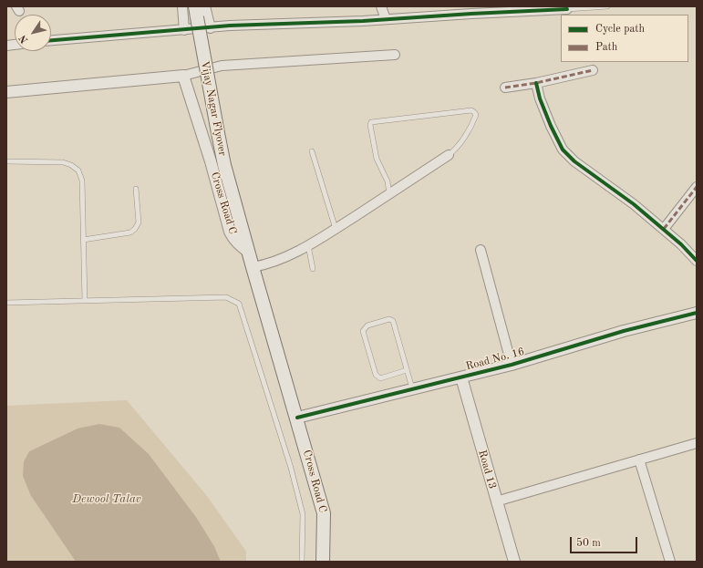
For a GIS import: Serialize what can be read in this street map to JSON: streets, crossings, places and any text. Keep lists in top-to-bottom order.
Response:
{
  "streets": {
    "main road": ["Vijay Nagar Flyover", "Cross Road C"],
    "street": ["Road No. 16", "Road 13"]
  },
  "crossings": [
    ["Vijay Nagar Flyover", "Cross Road C"],
    ["Cross Road C", "Road No. 16"],
    ["Road No. 16", "Road 13"]
  ],
  "water": ["Dewool Talav"],
  "legend": ["Cycle path", "Path"],
  "scale_bar": "50 m",
  "north": "bottom left"
}
